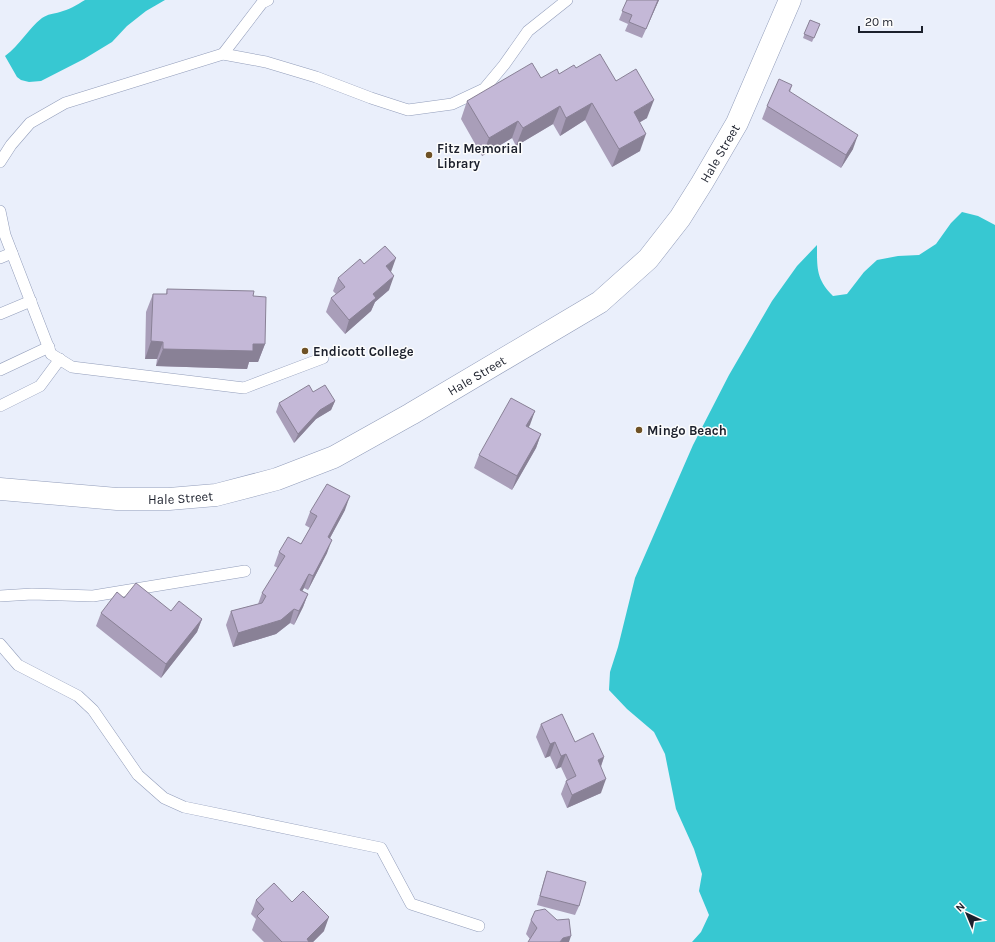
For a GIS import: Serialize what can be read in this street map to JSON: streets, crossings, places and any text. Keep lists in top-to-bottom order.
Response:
{
  "streets": {
    "main road": ["Hale Street"]
  },
  "places": ["Fitz Memorial Library", "Endicott College", "Mingo Beach"],
  "scale_bar": "20 m",
  "north": "top left"
}
